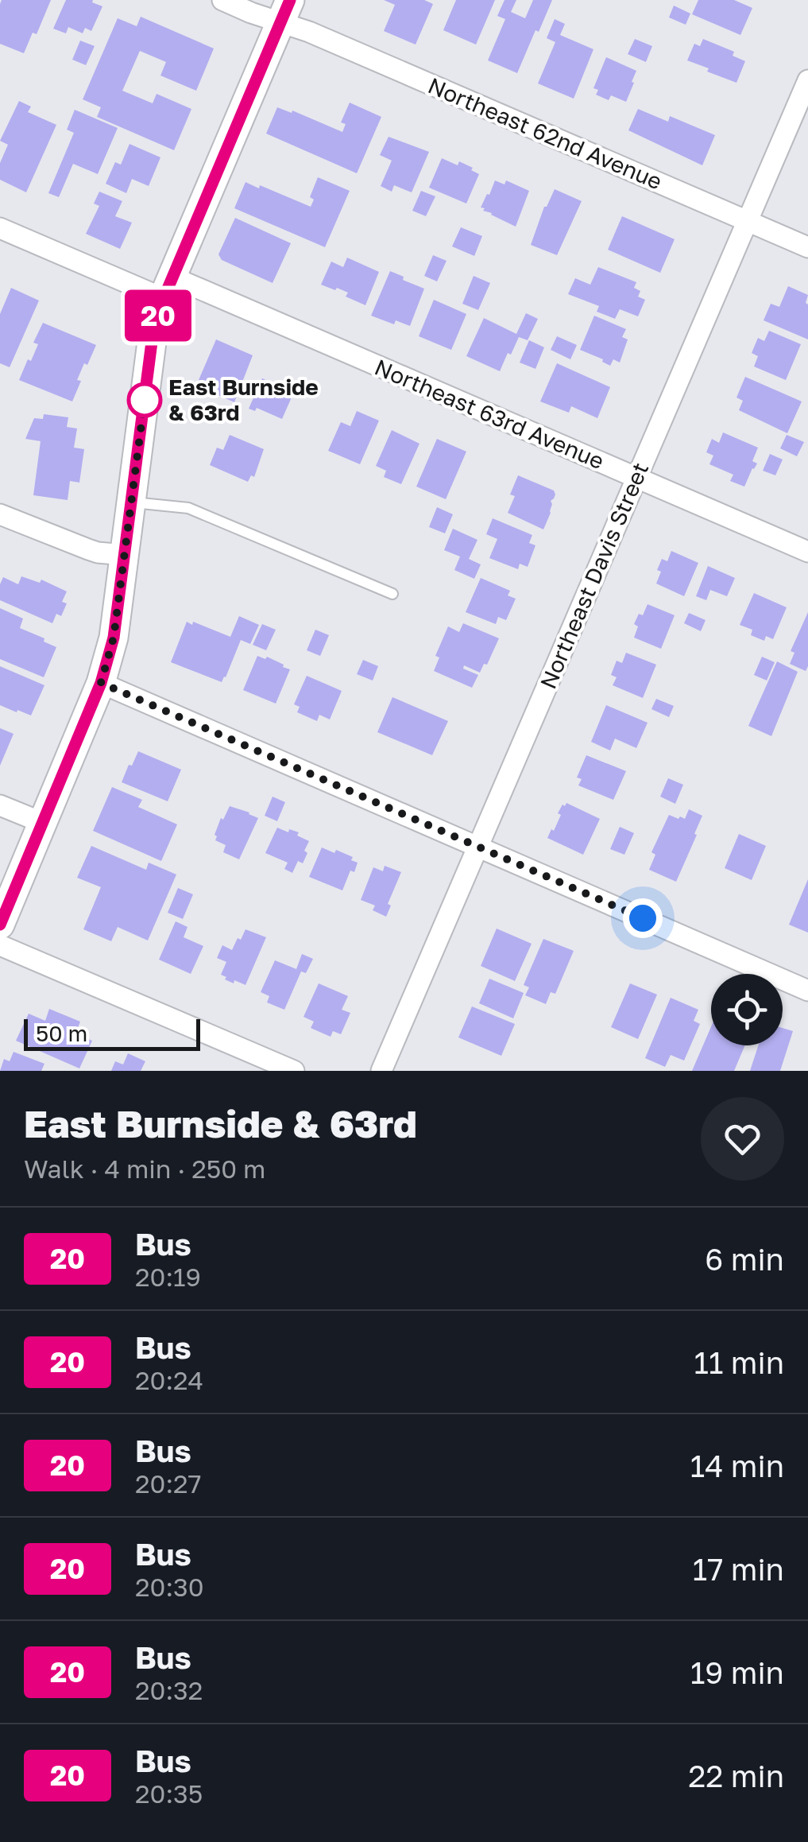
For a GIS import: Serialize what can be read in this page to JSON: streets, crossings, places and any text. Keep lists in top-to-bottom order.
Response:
{
  "streets": {
    "street": ["Northeast 62nd Avenue", "Northeast 63rd Avenue", "Northeast Davis Street"]
  },
  "crossings": [
    ["Northeast 62nd Avenue", "Northeast Davis Street"],
    ["Northeast 63rd Avenue", "Northeast Davis Street"]
  ],
  "places": ["East Burnside & 63rd"],
  "lines": ["bus line 20"],
  "scale_bar": "50 m",
  "page": {
    "on_map": "20",
    "scale": "50 m",
    "heading": ["East Burnside & 63rd", "Walk · 4 min · 250 m"],
    "list": [
      {
        "mark": "20",
        "name": "Bus",
        "note": "20:19",
        "value": "6 min"
      },
      {
        "mark": "20",
        "name": "Bus",
        "note": "20:24",
        "value": "11 min"
      },
      {
        "mark": "20",
        "name": "Bus",
        "note": "20:27",
        "value": "14 min"
      },
      {
        "mark": "20",
        "name": "Bus",
        "note": "20:30",
        "value": "17 min"
      },
      {
        "mark": "20",
        "name": "Bus",
        "note": "20:32",
        "value": "19 min"
      },
      {
        "mark": "20",
        "name": "Bus",
        "note": "20:35",
        "value": "22 min"
      }
    ]
  }
}
